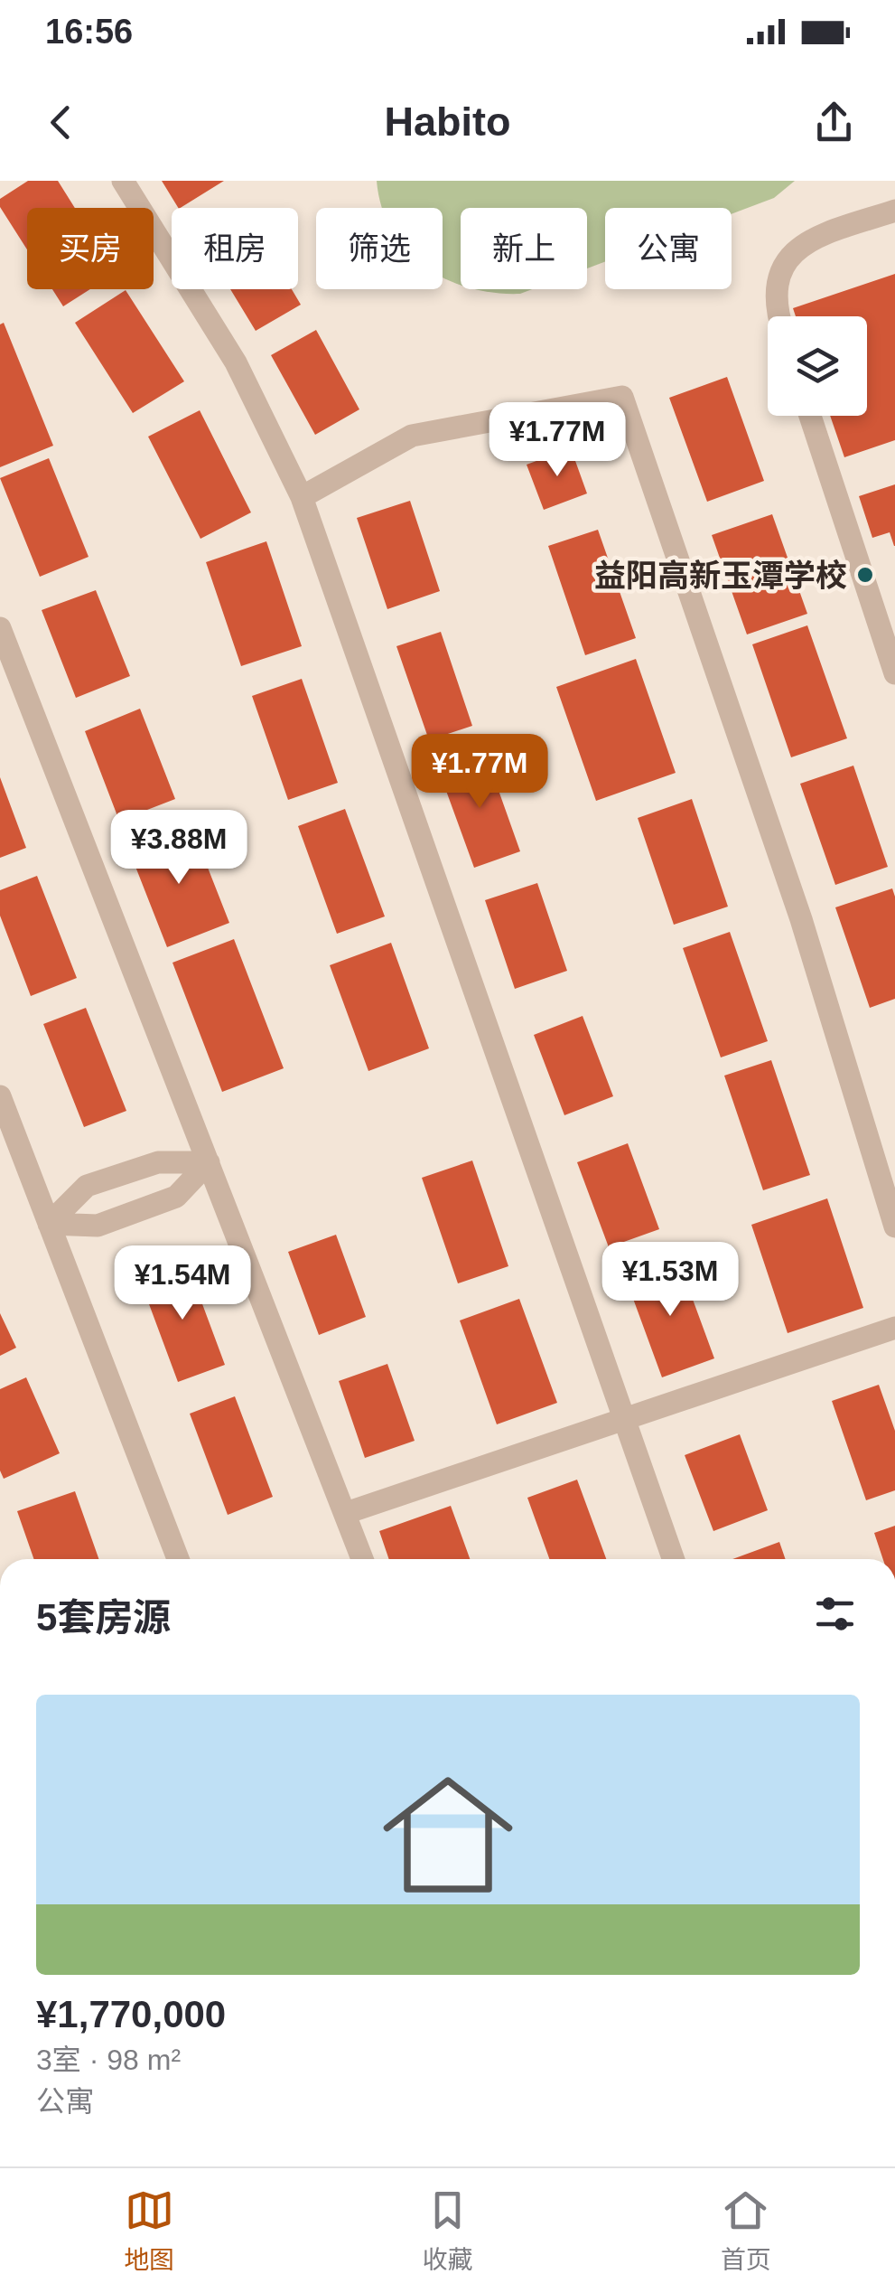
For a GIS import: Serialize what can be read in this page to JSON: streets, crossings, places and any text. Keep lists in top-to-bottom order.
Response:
{
  "places": ["益阳高新玉潭学校"],
  "page": {
    "status": "16:56",
    "header": "Habito",
    "chip": [
      "买房",
      "租房",
      "筛选",
      "新上",
      "公寓"
    ],
    "price": [
      "¥1.77M",
      "¥1.77M",
      "¥3.88M",
      "¥1.53M",
      "¥1.54M"
    ],
    "heading": "5套房源",
    "list": [
      {
        "name": "¥1,770,000",
        "note": "3室 · 98 m² · 公寓"
      }
    ],
    "tabs": ["地图", "收藏", "首页"]
  }
}
